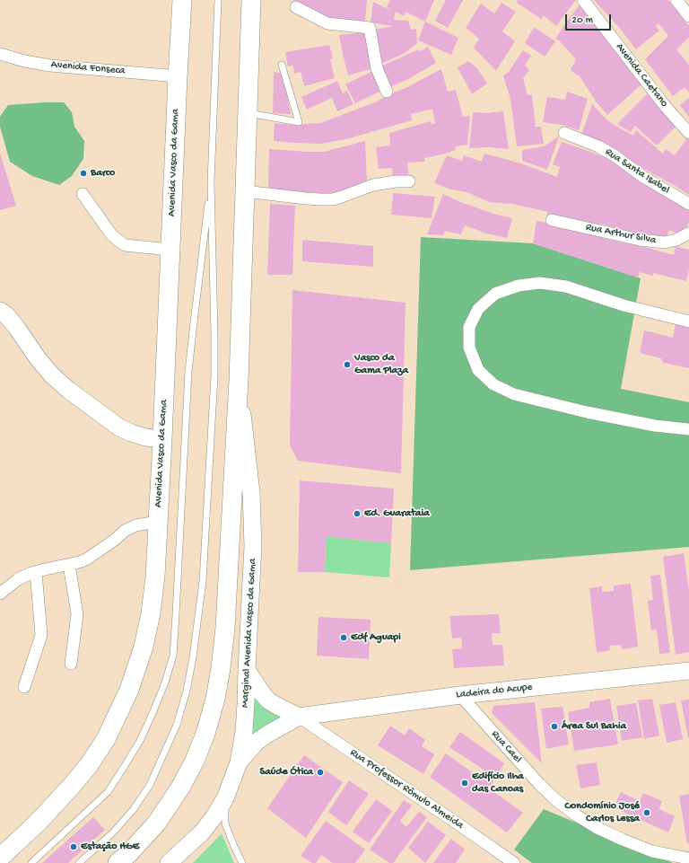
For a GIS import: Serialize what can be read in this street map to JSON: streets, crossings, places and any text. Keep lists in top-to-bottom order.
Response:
{
  "streets": {
    "main road": ["Avenida Vasco da Gama"],
    "street": [
      "Avenida Fonseca",
      "Avenida Caetano",
      "Rua Santa Isabel",
      "Rua Arthur Silva",
      "Marginal Avenida Vasco da Gama",
      "Ladeira do Acupe",
      "Rua Cael",
      "Rua Professor Rômulo Almeida"
    ]
  },
  "crossings": [
    ["Avenida Fonseca", "Avenida Vasco da Gama"],
    ["Marginal Avenida Vasco da Gama", "Ladeira do Acupe"],
    ["Ladeira do Acupe", "Rua Cael"],
    ["Ladeira do Acupe", "Rua Professor Rômulo Almeida"]
  ],
  "places": [
    "Barco",
    "Vasco da Gama Plaza",
    "Ed. Guarataia",
    "Edf Aguapi",
    "Área Sul Bahia",
    "Saúde Ótica",
    "Edifício Ilha das Canoas",
    "Condomínio José Carlos Lessa",
    "Estação HGE"
  ],
  "scale_bar": "20 m"
}
